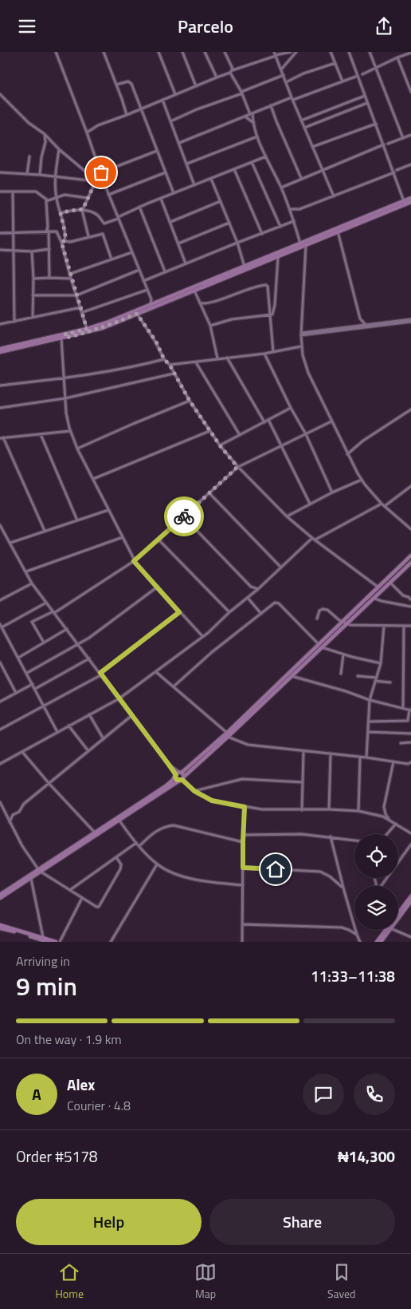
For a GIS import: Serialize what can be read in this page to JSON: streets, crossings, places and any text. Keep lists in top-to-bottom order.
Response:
{
  "page": {
    "header": "Parcelo",
    "heading": ["9 min", "Arriving in", "11:33–11:38"],
    "panel": [
      "Alex",
      "Courier · 4.8",
      "Order #5178",
      "₦14,300"
    ],
    "bar": "On the way · 1.9 km",
    "round": "A",
    "buttons": ["Help", "Share"],
    "tabs": ["Home", "Map", "Saved"]
  }
}
